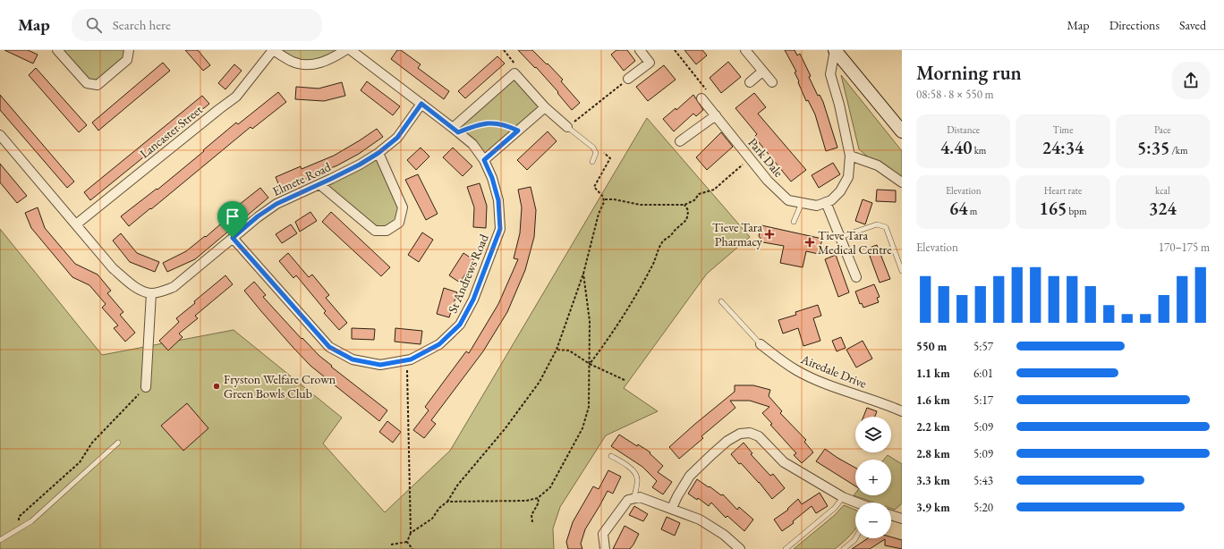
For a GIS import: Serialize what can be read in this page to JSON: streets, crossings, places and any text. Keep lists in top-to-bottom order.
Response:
{
  "streets": {
    "street": [
      "Lancaster Street",
      "Park Dale",
      "Elmete Road",
      "St Andrews Road",
      "Airedale Drive"
    ]
  },
  "crossings": [
    ["Elmete Road", "St Andrews Road"]
  ],
  "places": {
    "health": ["Tieve Tara Pharmacy", "Tieve Tara Medical Centre"],
    "other": ["Fryston Welfare Crown Green Bowls Club"]
  },
  "page": {
    "header": "Map",
    "search": "Search here",
    "nav": ["Map", "Directions", "Saved"],
    "heading": ["Morning run", "08:58 · 8 × 550 m"],
    "stats": [
      ["Distance", "4.40 km"],
      ["Time", "24:34"],
      ["Pace", "5:35 /km"],
      ["Elevation", "64 m"],
      ["Heart rate", "165 bpm"],
      ["kcal", "324"]
    ],
    "chart": ["Elevation", "170–175 m"],
    "list": [
      {
        "name": "550 m",
        "note": "5:57"
      },
      {
        "name": "1.1 km",
        "note": "6:01"
      },
      {
        "name": "1.6 km",
        "note": "5:17"
      },
      {
        "name": "2.2 km",
        "note": "5:09"
      },
      {
        "name": "2.8 km",
        "note": "5:09"
      },
      {
        "name": "3.3 km",
        "note": "5:43"
      },
      {
        "name": "3.9 km",
        "note": "5:20"
      }
    ],
    "map_buttons": ["+", "−"]
  }
}
